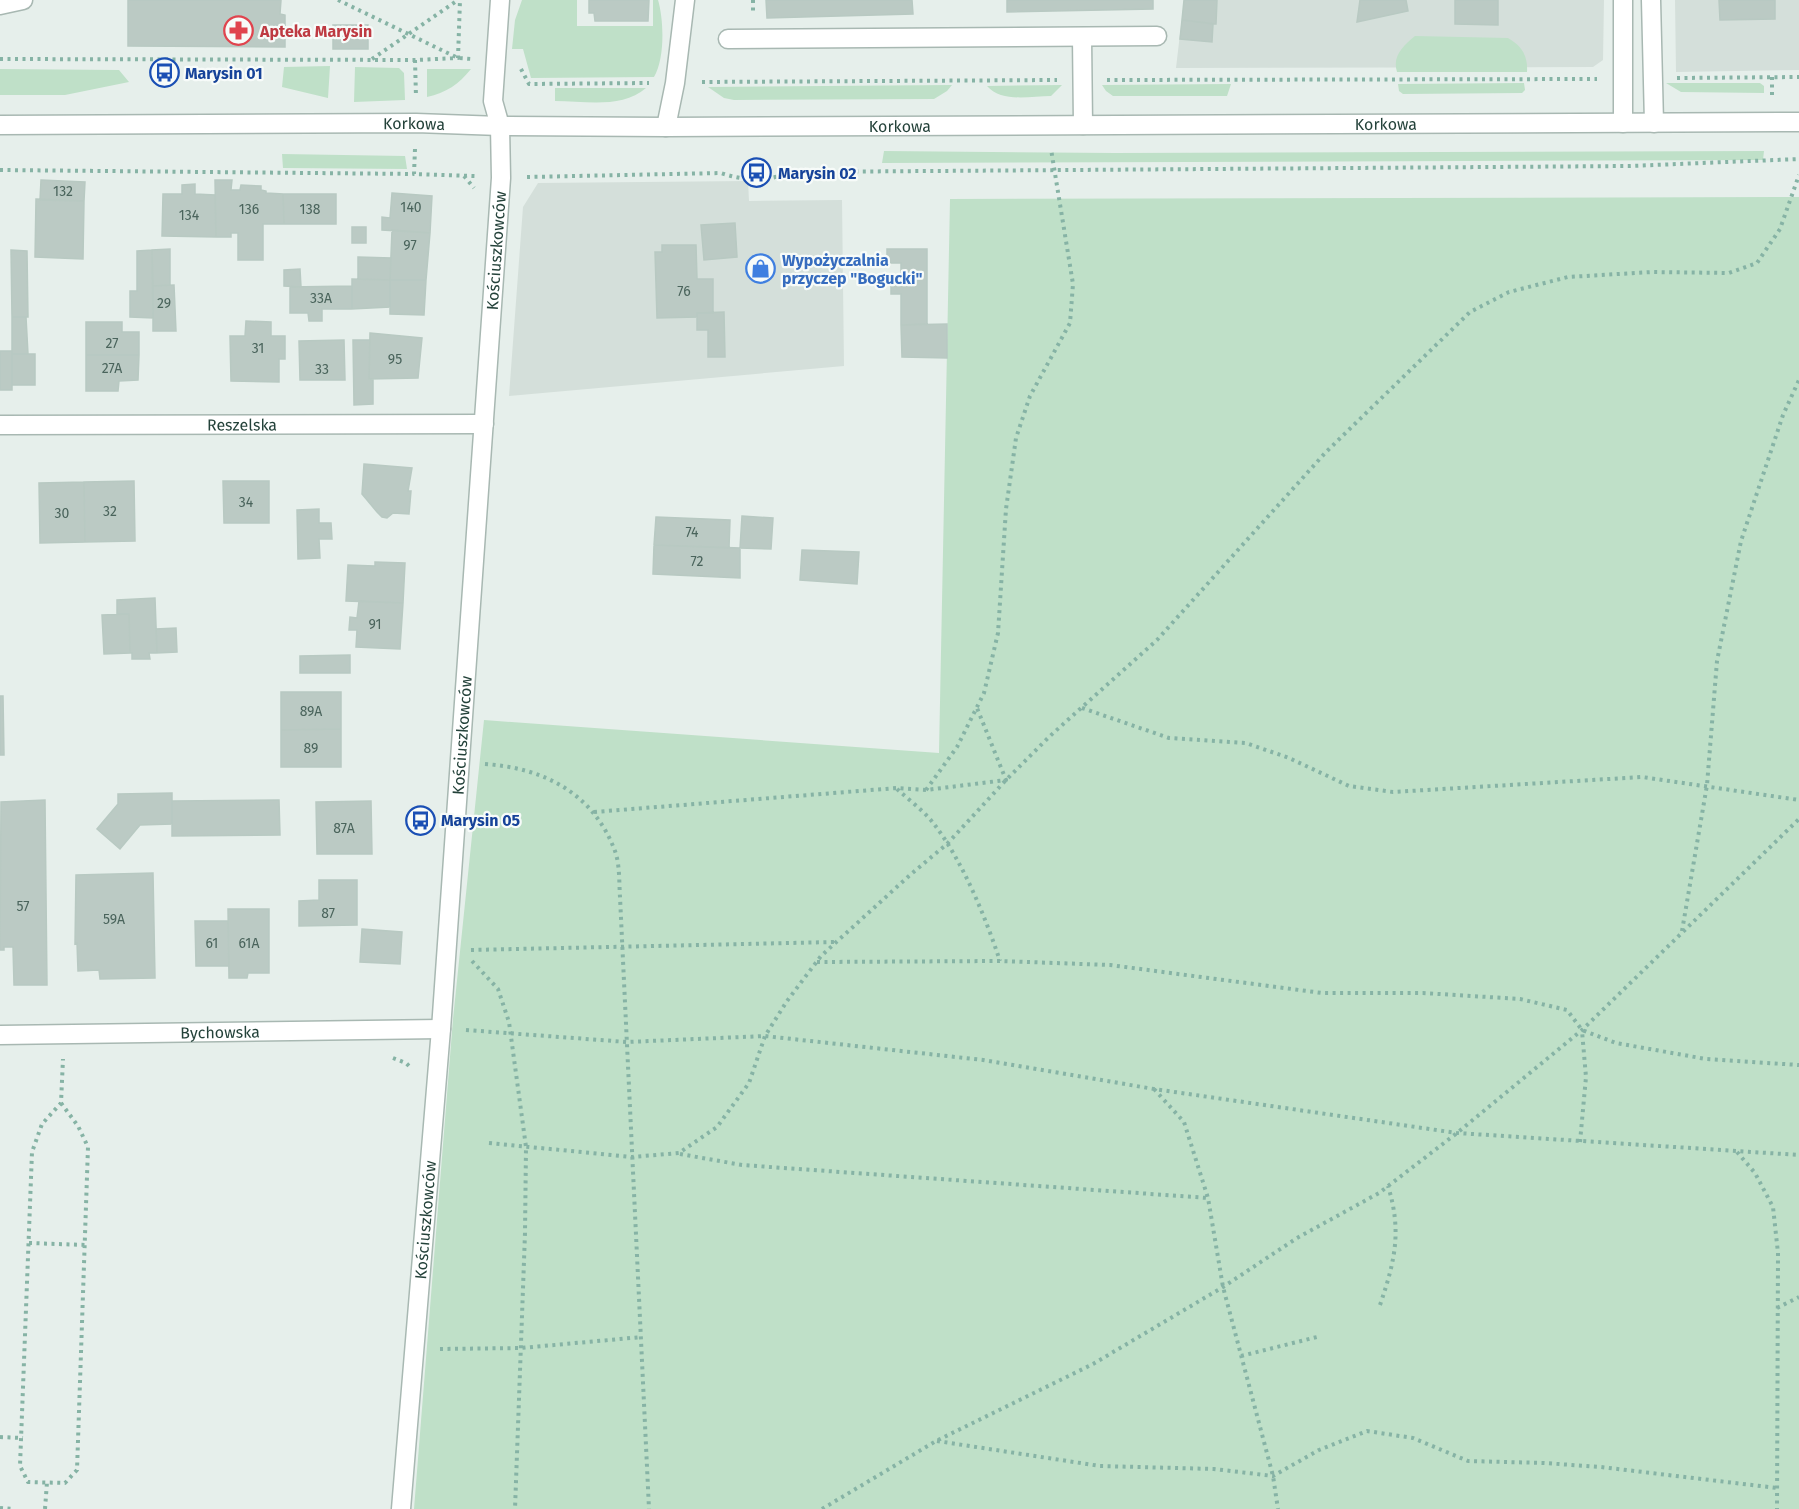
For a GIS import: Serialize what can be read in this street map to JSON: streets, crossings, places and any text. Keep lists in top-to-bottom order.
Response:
{
  "streets": {
    "street": [
      "Korkowa",
      "Kościuszkowców",
      "Reszelska",
      "Bychowska"
    ]
  },
  "crossings": [
    ["Korkowa", "Kościuszkowców"],
    ["Kościuszkowców", "Reszelska"],
    ["Kościuszkowców", "Bychowska"]
  ],
  "places": {
    "pharmacy": ["Apteka Marysin"],
    "bus stop": ["Marysin 01", "Marysin 02", "Marysin 05"],
    "shop": ["Wypożyczalnia przyczep \"Bogucki\""]
  },
  "house_numbers": [
    "132",
    "140",
    "136",
    "138",
    "134",
    "97",
    "76",
    "33A",
    "29",
    "27",
    "31",
    "95",
    "27A",
    "33",
    "34",
    "32",
    "30",
    "74",
    "72",
    "91",
    "89A",
    "89",
    "87A",
    "57",
    "87",
    "59A",
    "61",
    "61A"
  ]
}
